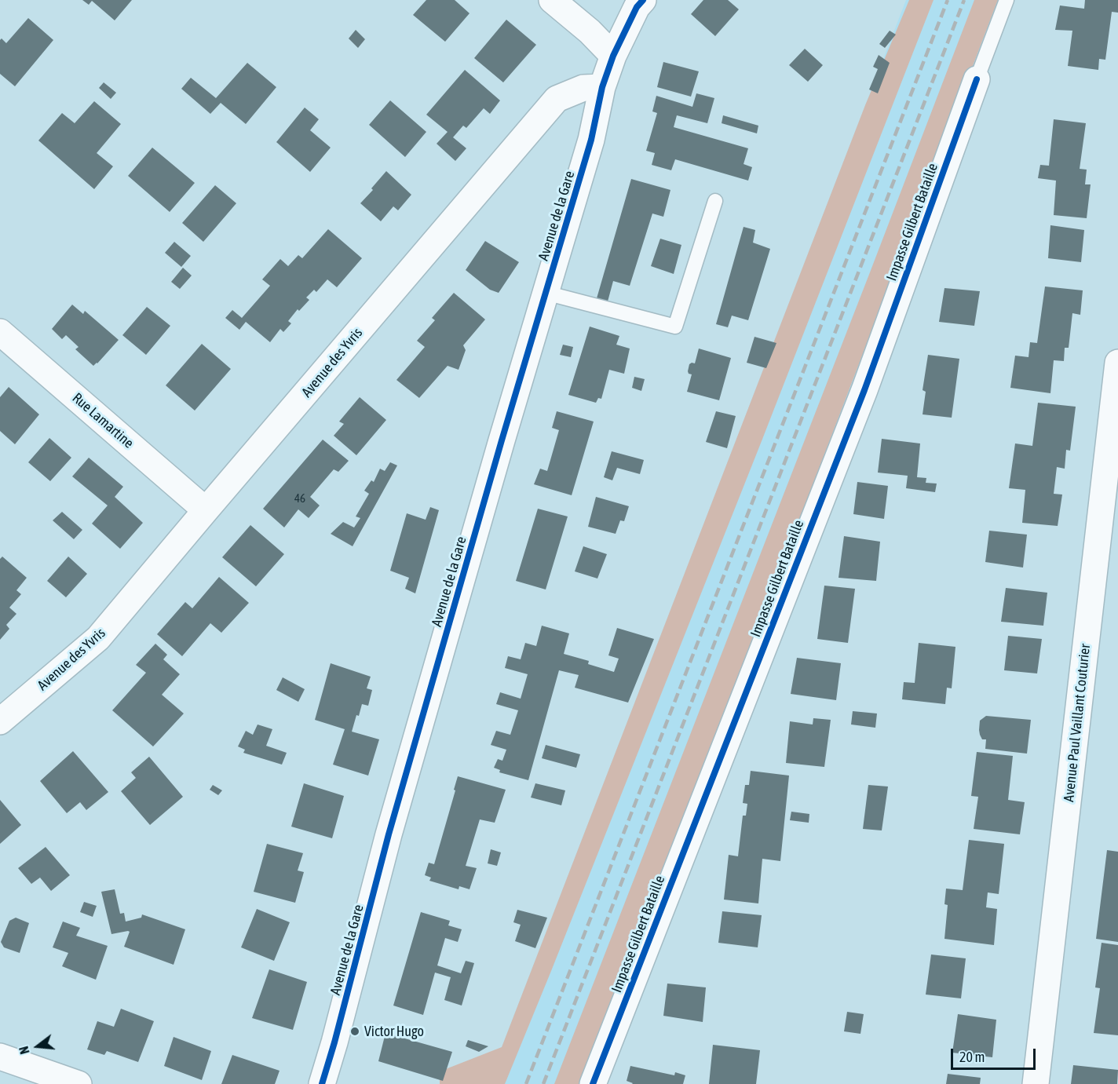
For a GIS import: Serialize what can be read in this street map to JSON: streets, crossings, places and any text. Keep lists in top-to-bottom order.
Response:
{
  "streets": {
    "street": [
      "Avenue de la Gare",
      "Impasse Gilbert Bataille",
      "Avenue des Yvris",
      "Rue Lamartine",
      "Avenue Paul Vaillant Couturier"
    ]
  },
  "crossings": [
    ["Avenue de la Gare", "Avenue des Yvris"],
    ["Avenue des Yvris", "Rue Lamartine"]
  ],
  "places": ["Victor Hugo"],
  "house_numbers": ["46"],
  "scale_bar": "20 m",
  "north": "left"
}
